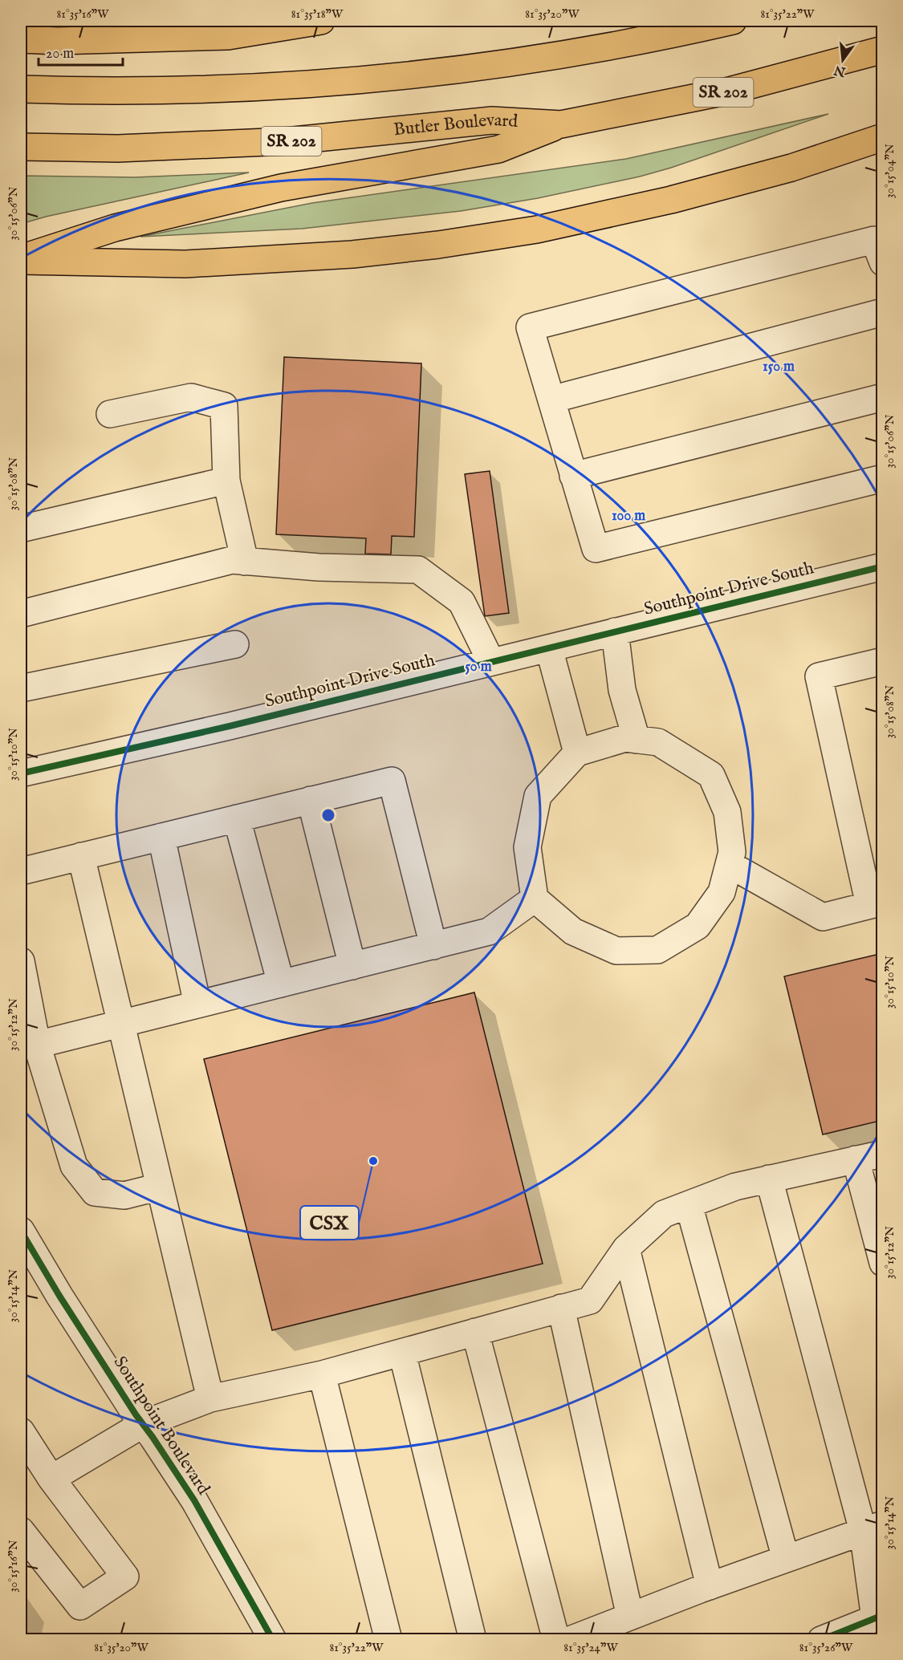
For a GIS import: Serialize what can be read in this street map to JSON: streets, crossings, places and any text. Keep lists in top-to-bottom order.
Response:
{
  "streets": {
    "highway": ["SR 202", "Butler Boulevard"],
    "street": ["Southpoint Drive South", "Southpoint Boulevard"]
  },
  "places": ["CSX"],
  "scale_bar": "20 m",
  "north": "bottom",
  "coordinates": [
    "81°35'16\"W",
    "81°35'18\"W",
    "81°35'20\"W",
    "81°35'22\"W",
    "30°15'04\"N",
    "30°15'06\"N",
    "30°15'08\"N",
    "30°15'10\"N",
    "30°15'12\"N",
    "30°15'14\"N",
    "30°15'16\"N",
    "81°35'24\"W",
    "81°35'26\"W"
  ],
  "rings": ["150 m", "100 m", "50 m"]
}
